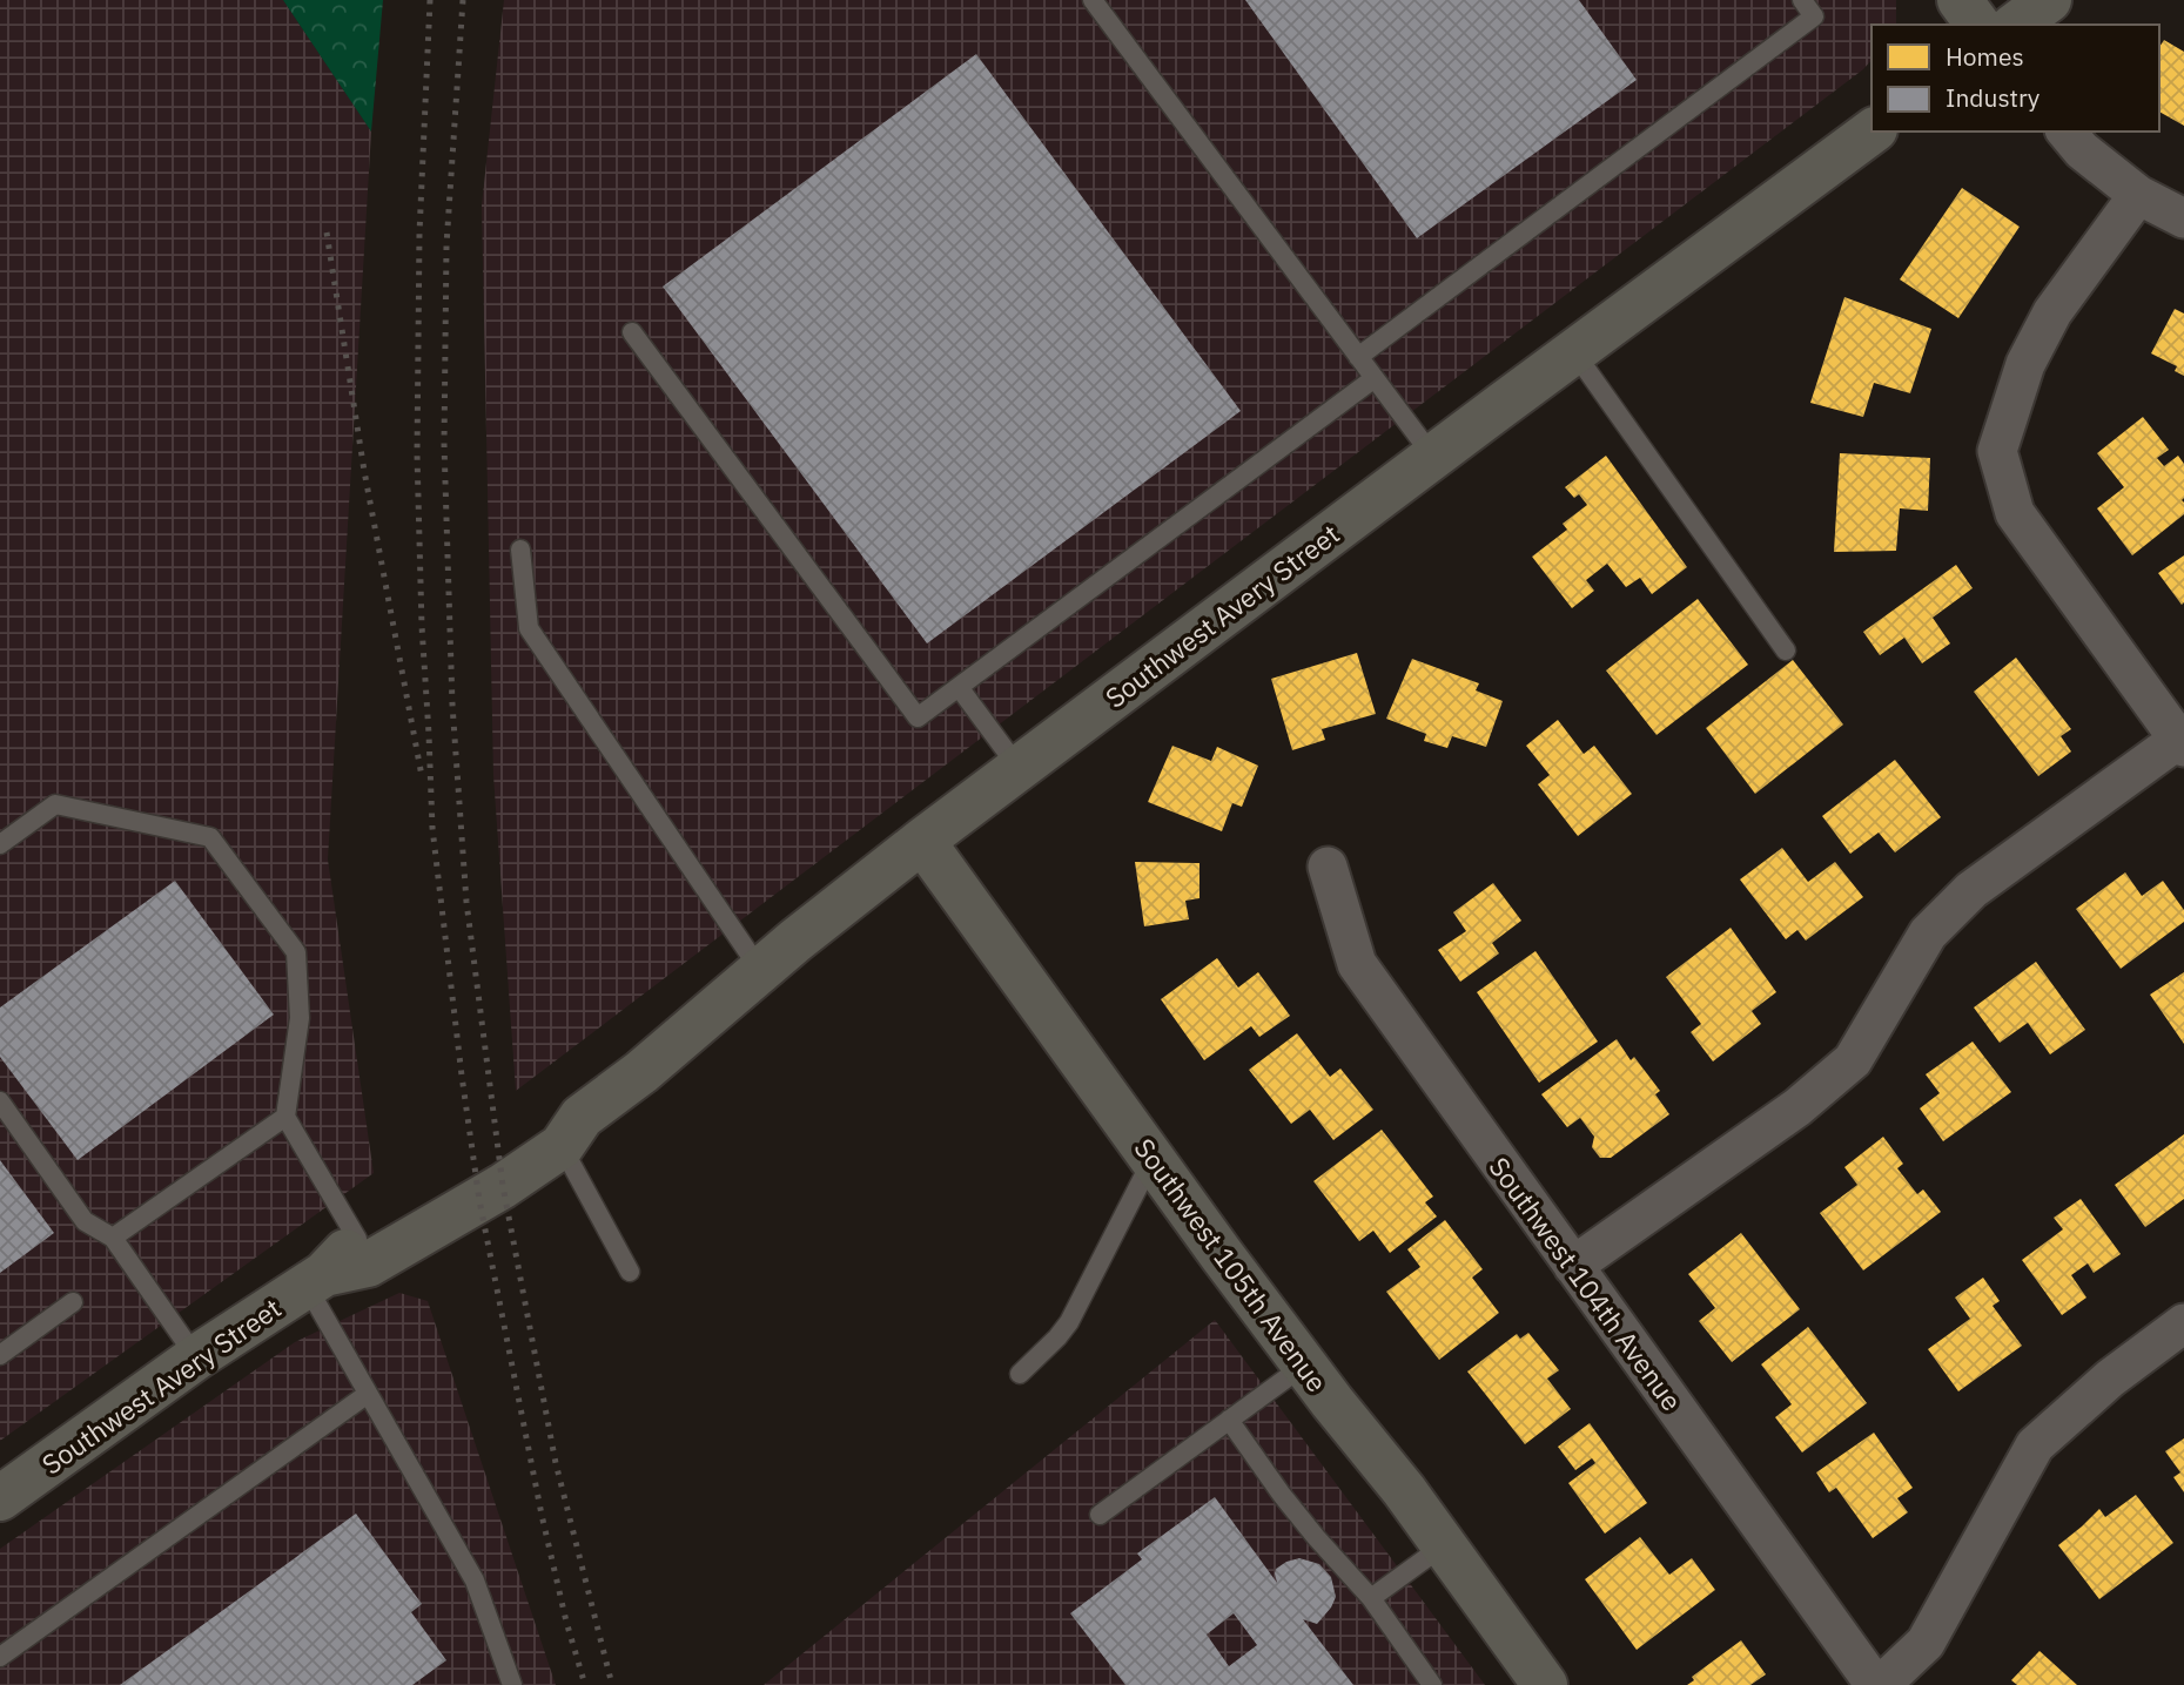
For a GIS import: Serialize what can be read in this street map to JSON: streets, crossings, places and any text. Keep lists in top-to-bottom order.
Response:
{
  "streets": {
    "main road": ["Southwest Avery Street", "Southwest 105th Avenue"],
    "street": ["Southwest 104th Avenue"]
  },
  "crossings": [
    ["Southwest Avery Street", "Southwest 105th Avenue"]
  ],
  "legend": ["Homes", "Industry"]
}
